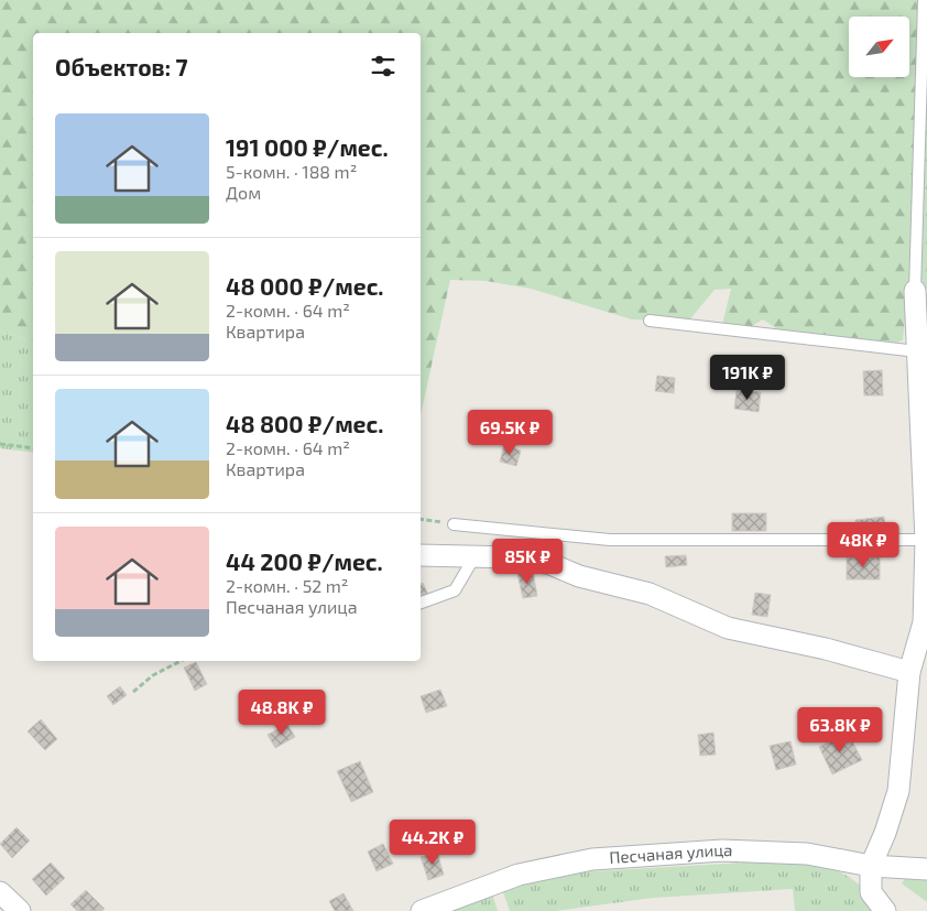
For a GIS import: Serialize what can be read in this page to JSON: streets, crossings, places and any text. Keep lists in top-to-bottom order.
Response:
{
  "streets": {
    "street": ["Песчаная улица"]
  },
  "north": "top right",
  "page": {
    "heading": "Объектов: 7",
    "list": [
      {
        "name": "191 000 ₽/мес.",
        "note": "5-комн. · 188 m² · Дом"
      },
      {
        "name": "48 000 ₽/мес.",
        "note": "2-комн. · 64 m² · Квартира"
      },
      {
        "name": "48 800 ₽/мес.",
        "note": "2-комн. · 64 m² · Квартира"
      },
      {
        "name": "44 200 ₽/мес.",
        "note": "2-комн. · 52 m² · Песчаная улица"
      }
    ],
    "price": [
      "191K ₽",
      "69.5K ₽",
      "48K ₽",
      "85K ₽",
      "48.8K ₽",
      "63.8K ₽",
      "44.2K ₽"
    ]
  }
}
